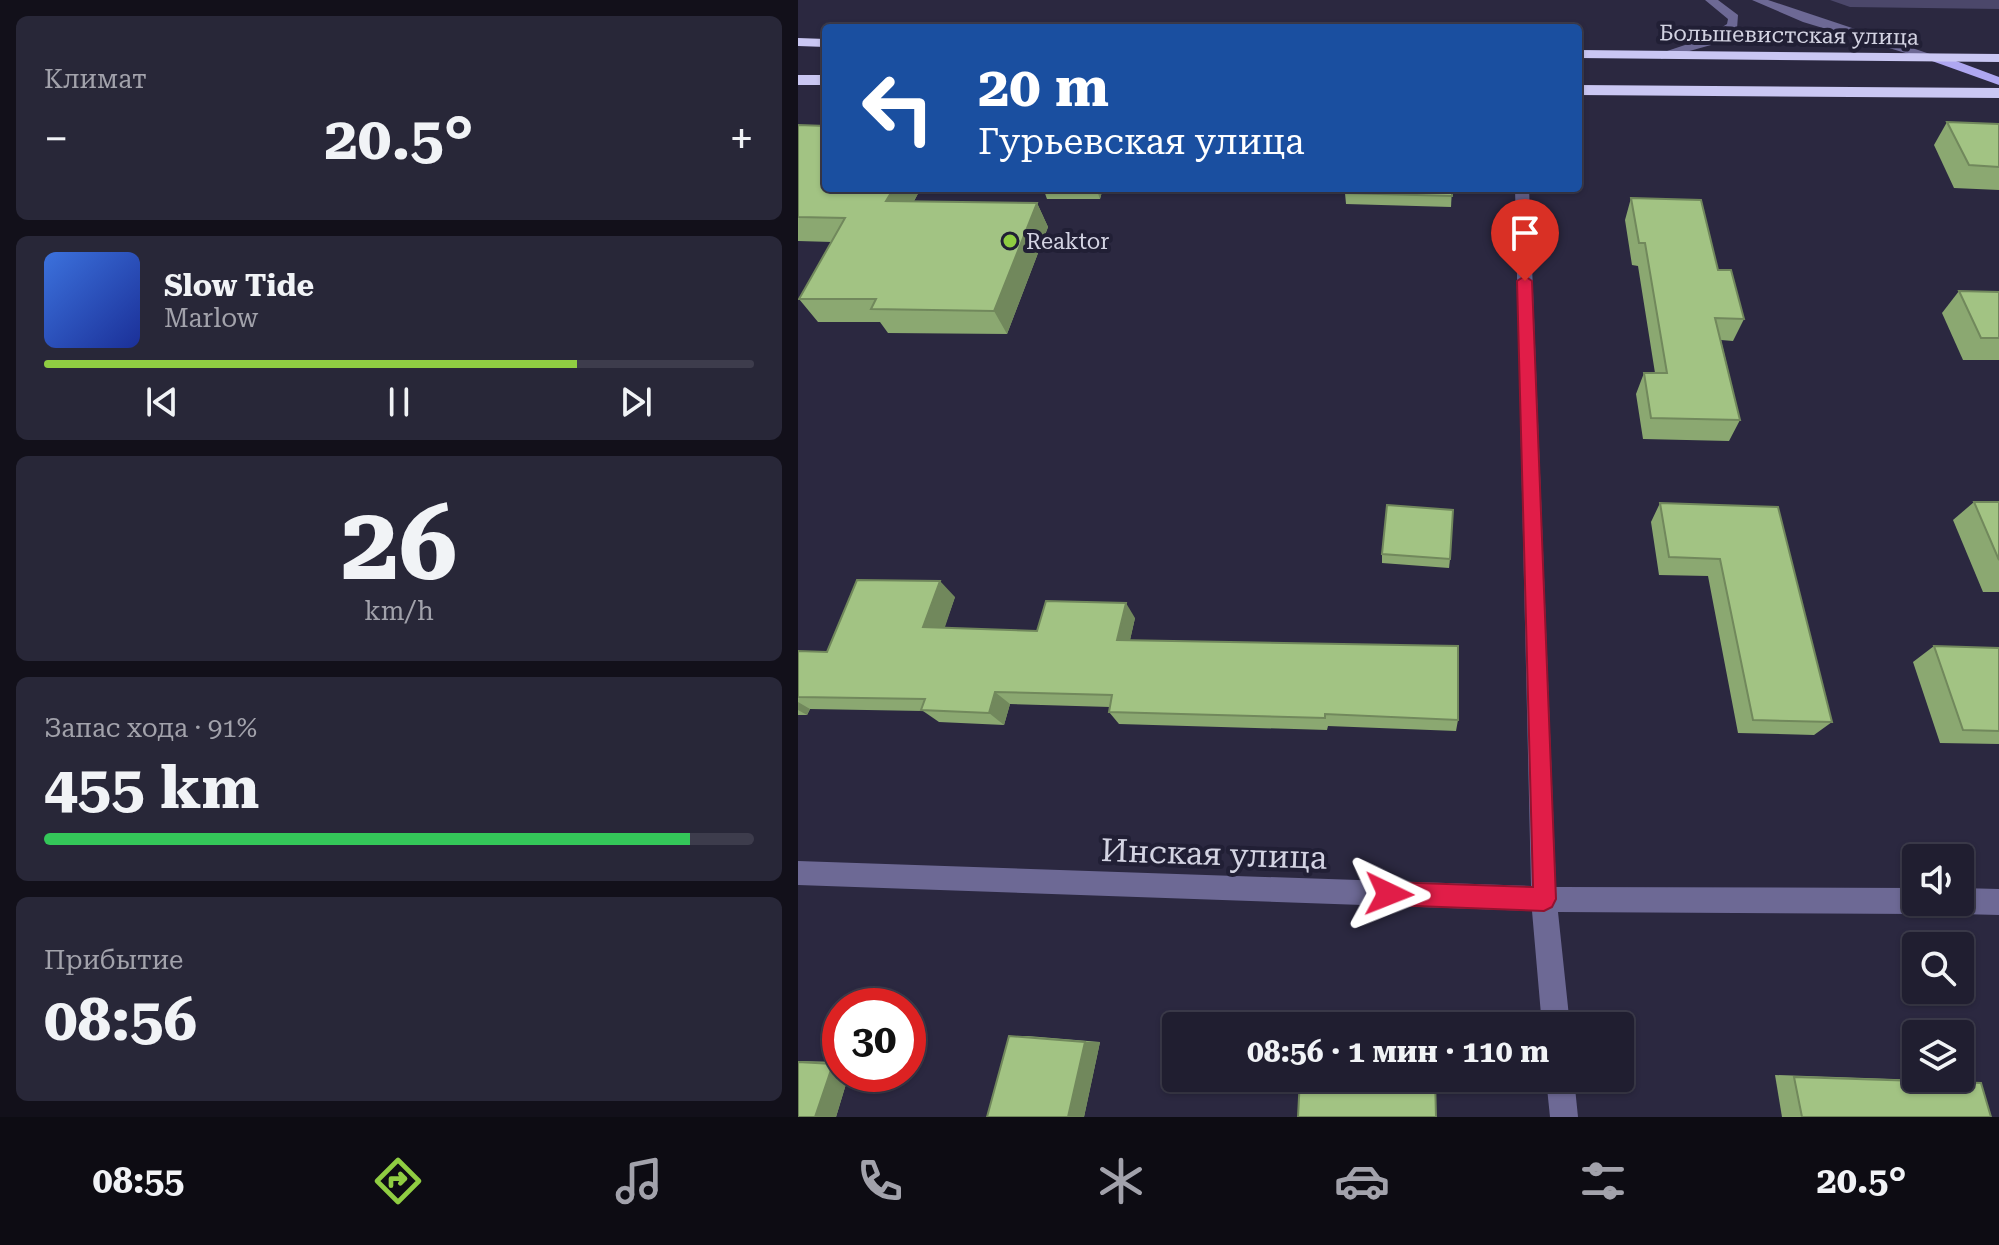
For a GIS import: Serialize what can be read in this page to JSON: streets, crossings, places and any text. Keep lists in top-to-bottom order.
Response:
{
  "streets": {
    "highway": ["Большевистская улица"],
    "street": ["Инская улица"]
  },
  "places": ["Reaktor"],
  "page": {
    "tile": [
      "Климат",
      ["26", "km/h"],
      ["Запас хода · 91%", "455 km"],
      ["Прибытие", "08:56"]
    ],
    "turn": ["20 m", "Гурьевская улица"],
    "heat": ["−", "20.5°", "+"],
    "song": ["Slow Tide", "Marlow"],
    "limit": "30",
    "trip": "08:56 · 1 мин · 110 m",
    "tabs": ["08:55", "20.5°"]
  }
}
